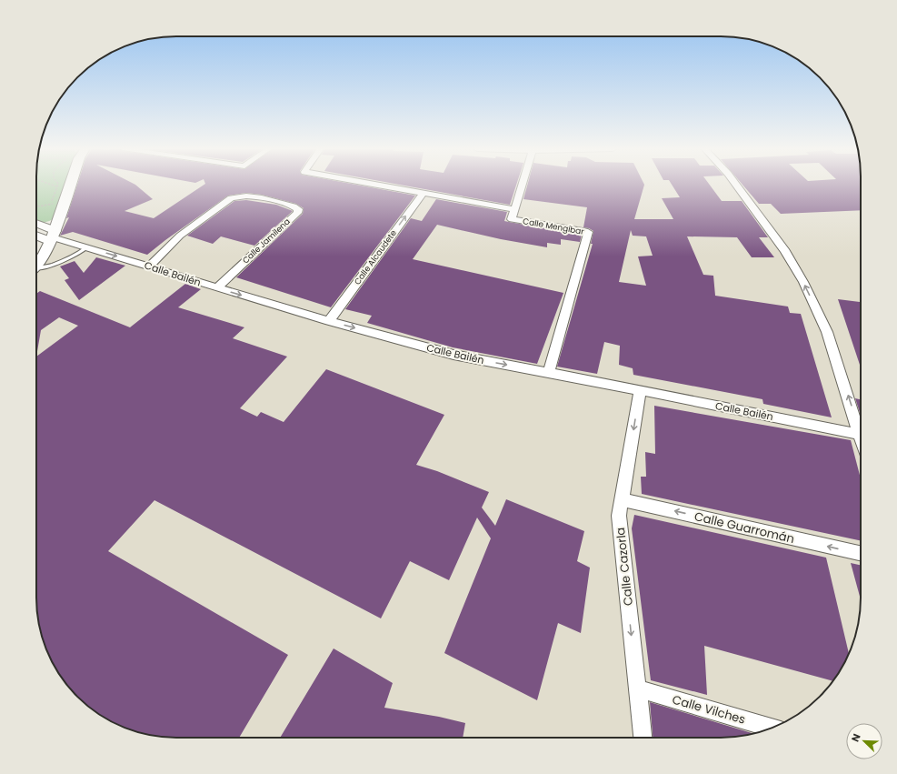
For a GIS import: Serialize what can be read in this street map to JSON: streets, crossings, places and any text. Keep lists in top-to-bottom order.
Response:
{
  "streets": {
    "street": [
      "Calle Mengíbar",
      "Calle Jamilena",
      "Calle Alcaudete",
      "Calle Bailén",
      "Calle Guarromán",
      "Calle Cazorla",
      "Calle Vilches"
    ]
  },
  "crossings": [
    ["Calle Mengíbar", "Calle Bailén"],
    ["Calle Jamilena", "Calle Bailén"],
    ["Calle Alcaudete", "Calle Bailén"],
    ["Calle Bailén", "Calle Cazorla"],
    ["Calle Guarromán", "Calle Cazorla"],
    ["Calle Cazorla", "Calle Vilches"]
  ],
  "one_way": [
    "Calle Alcaudete",
    "Calle Bailén",
    "Calle Guarromán",
    "Calle Cazorla"
  ],
  "north": "top left"
}
